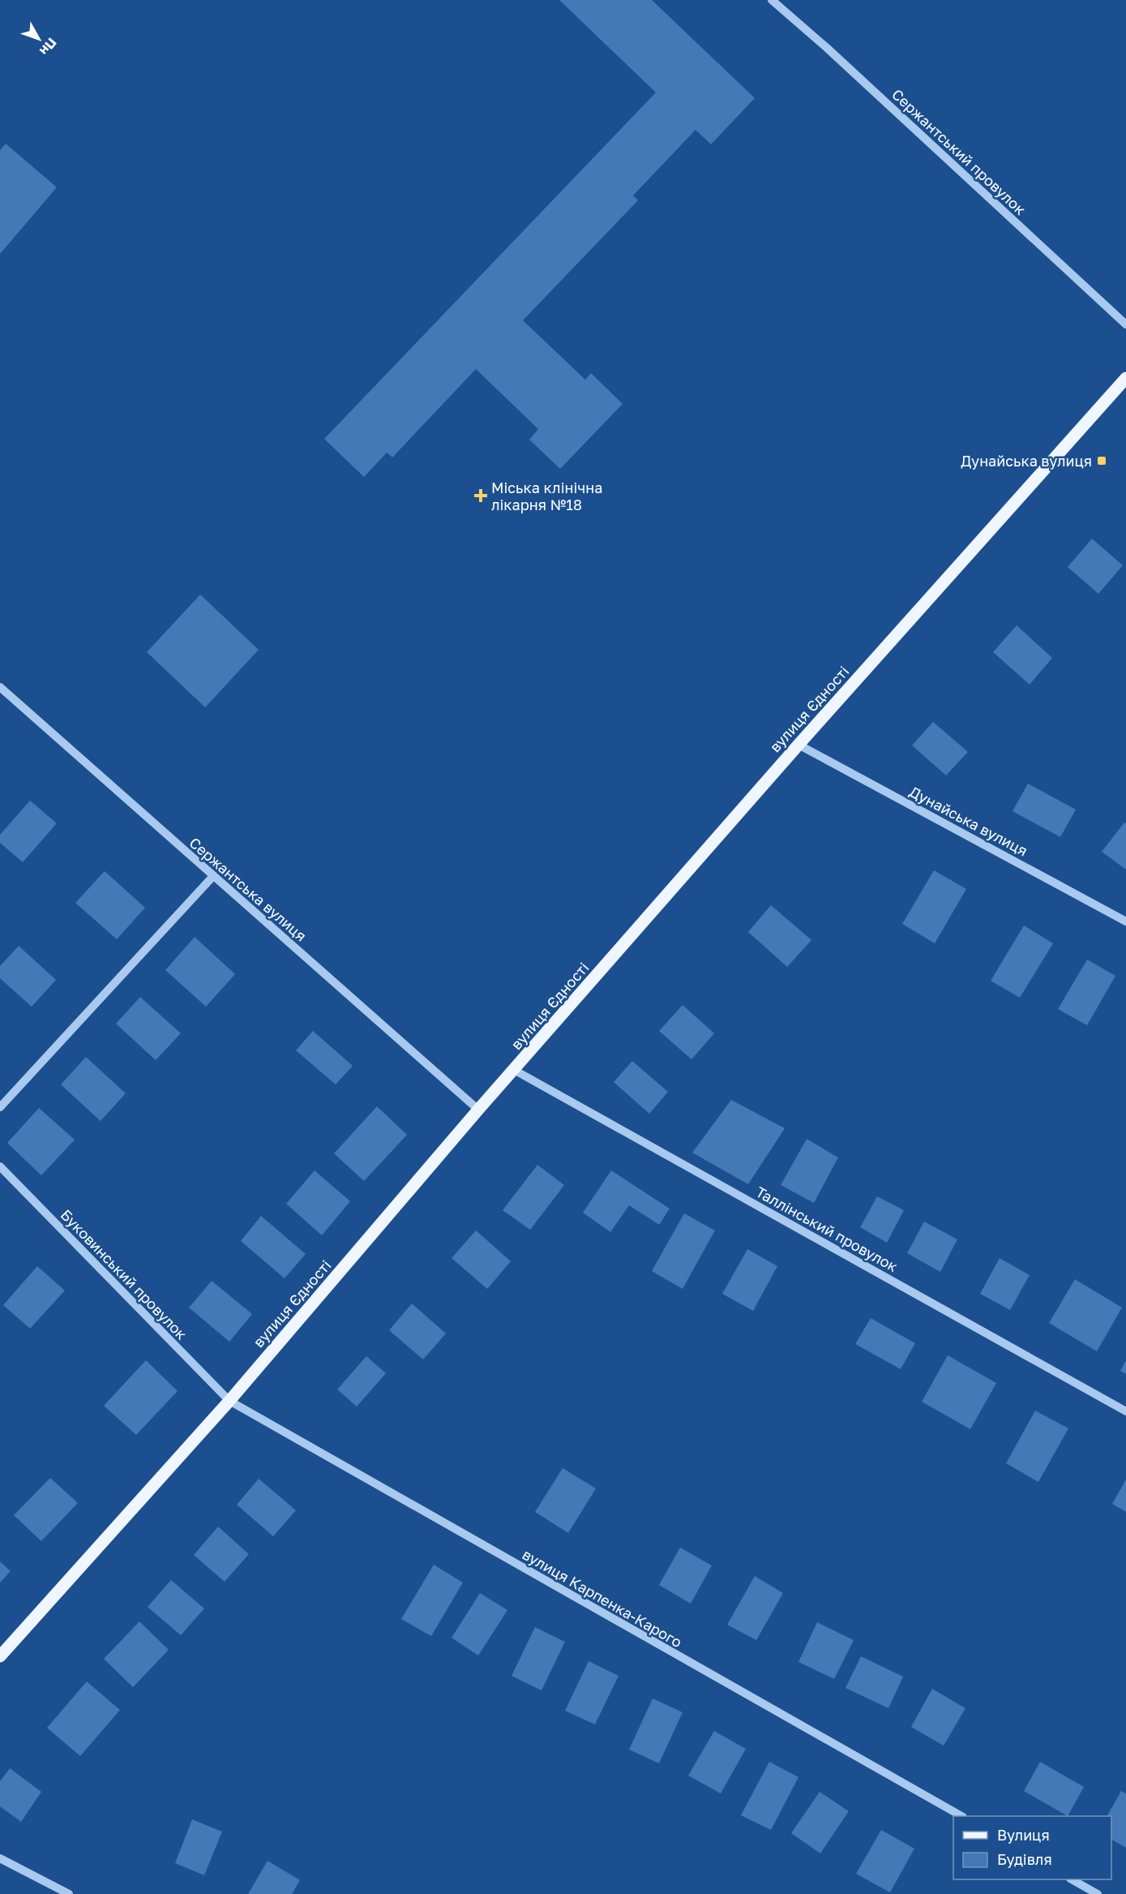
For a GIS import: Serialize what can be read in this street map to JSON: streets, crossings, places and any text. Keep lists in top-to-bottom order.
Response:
{
  "streets": {
    "main road": ["вулиця Єдності"],
    "street": [
      "Сержантський провулок",
      "Дунайська вулиця",
      "Сержантська вулиця",
      "Таллінський провулок",
      "Буковинський провулок",
      "вулиця Карпенка-Карого"
    ]
  },
  "crossings": [
    ["вулиця Єдності", "Дунайська вулиця"],
    ["вулиця Єдності", "Сержантська вулиця"],
    ["вулиця Єдності", "Таллінський провулок"],
    ["вулиця Єдності", "Буковинський провулок"],
    ["вулиця Єдності", "вулиця Карпенка-Карого"],
    ["Буковинський провулок", "вулиця Карпенка-Карого"]
  ],
  "places": {
    "transit": ["Дунайська вулиця"],
    "health": ["Міська клінічна лікарня №18"]
  },
  "legend": ["Вулиця", "Будівля"],
  "north": "bottom right"
}
